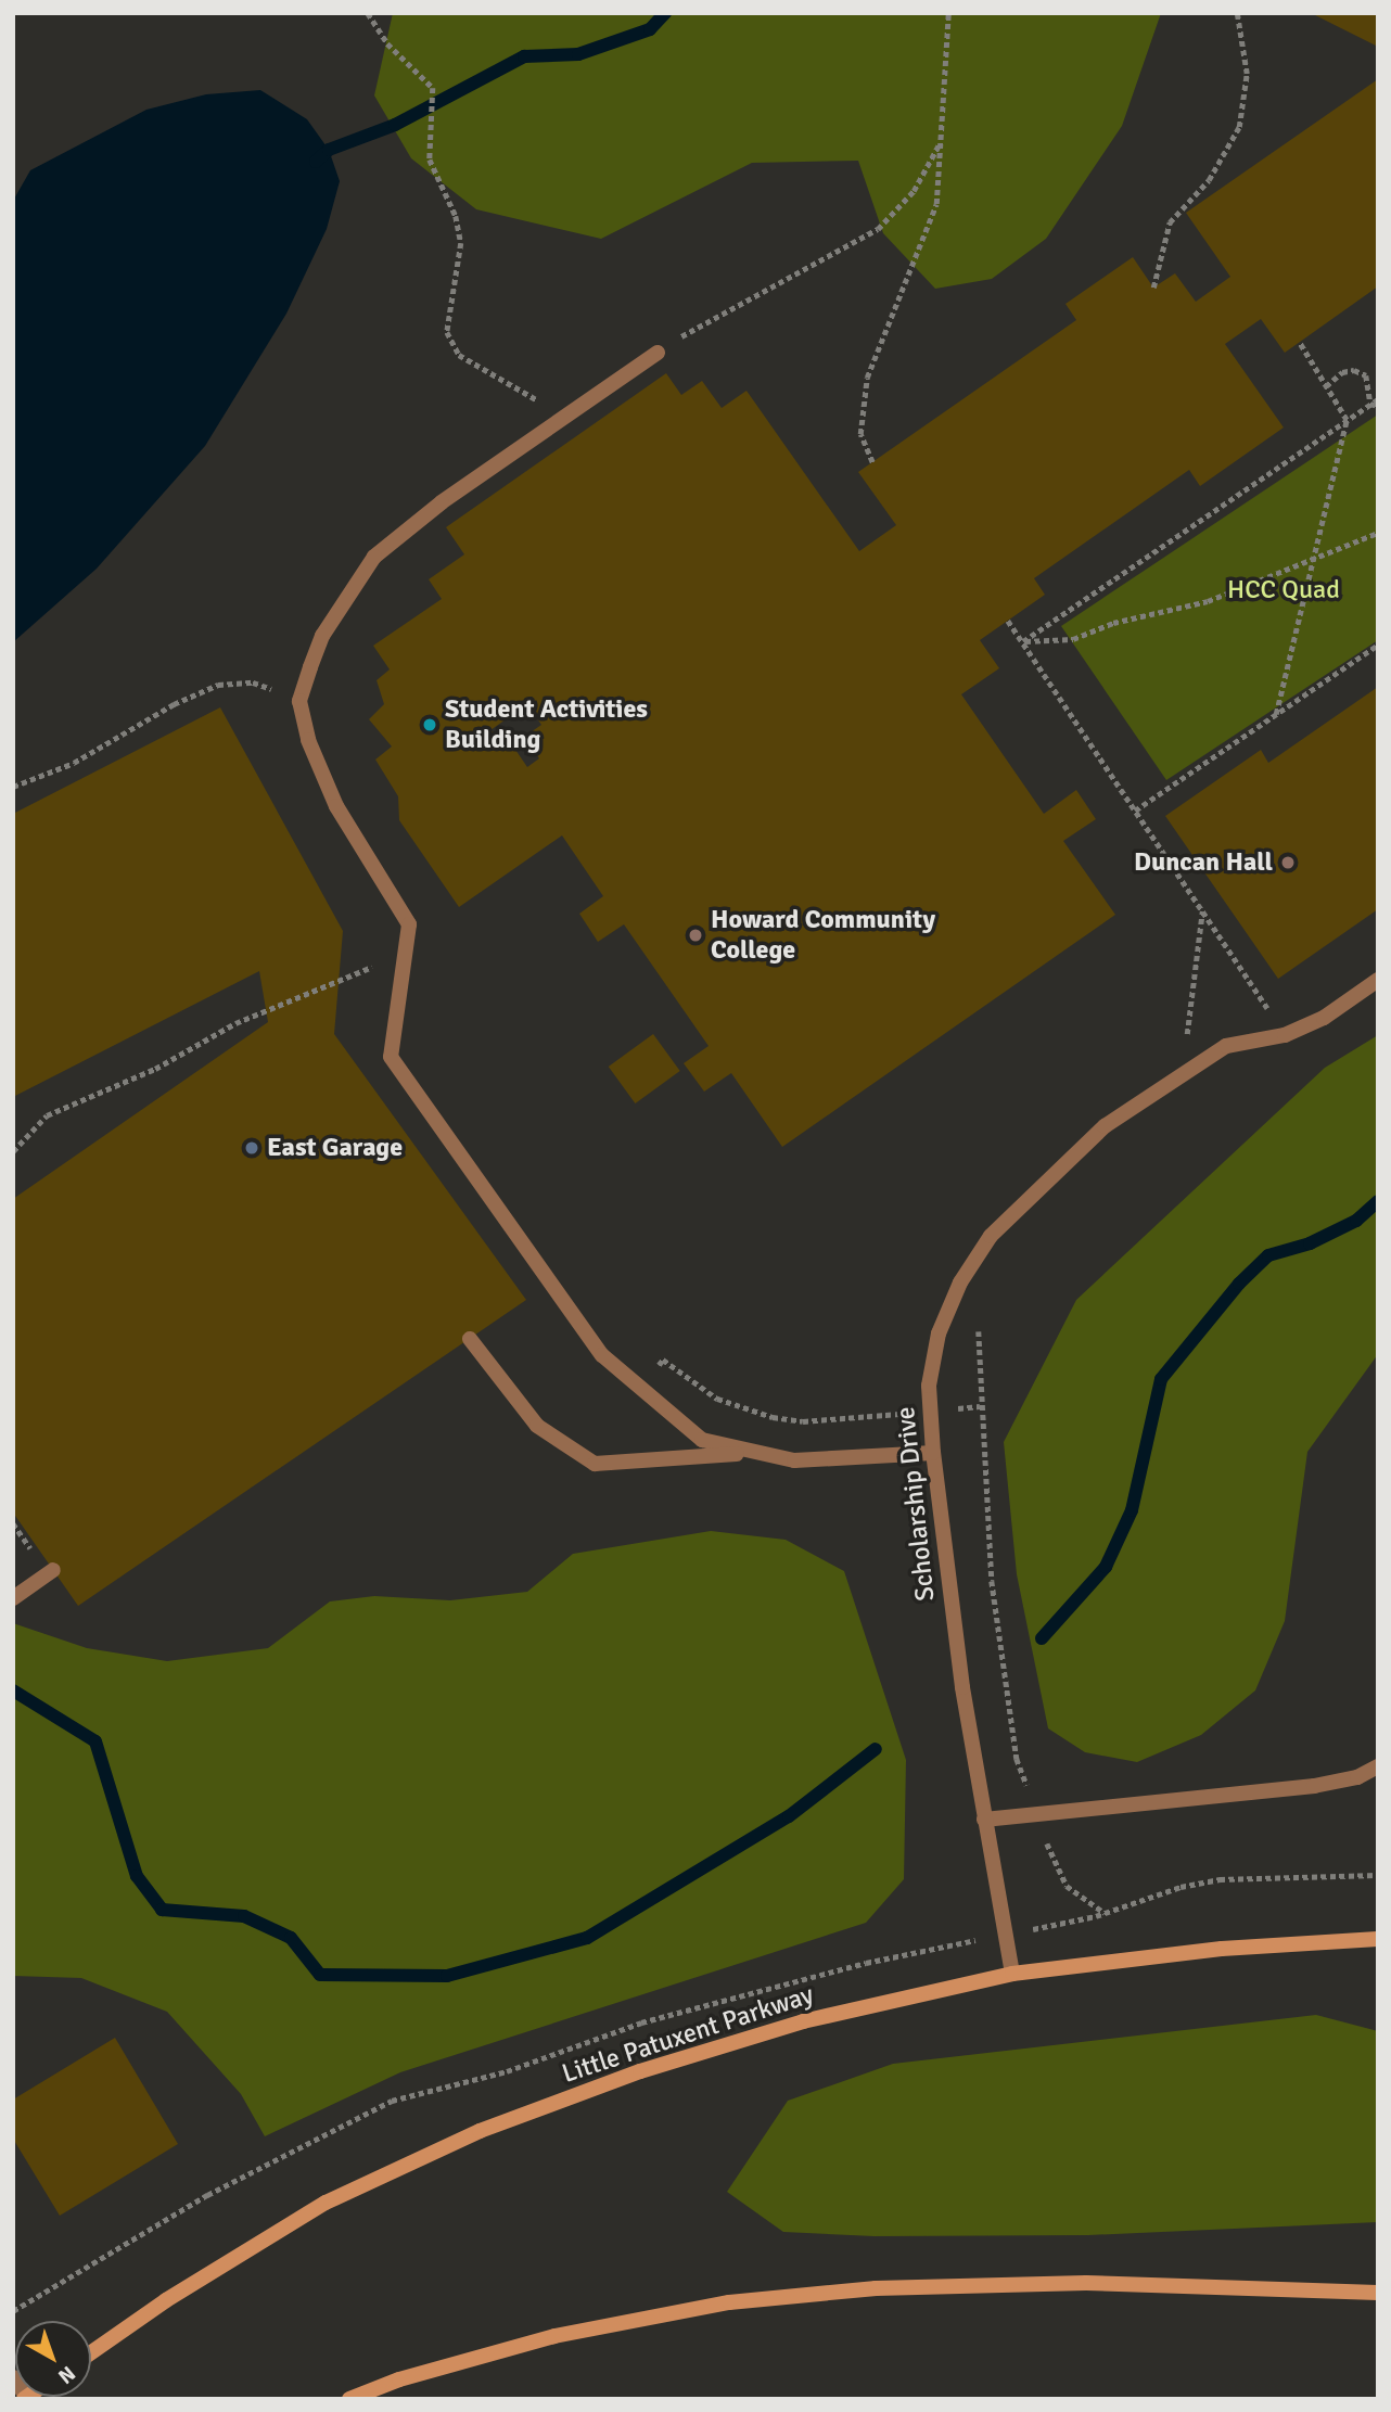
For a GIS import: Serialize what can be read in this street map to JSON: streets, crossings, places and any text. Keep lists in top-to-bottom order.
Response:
{
  "streets": {
    "main road": ["Little Patuxent Parkway"],
    "street": ["Scholarship Drive"]
  },
  "crossings": [
    ["Scholarship Drive", "Little Patuxent Parkway"]
  ],
  "parks": ["HCC Quad"],
  "places": [
    "Student Activities Building",
    "Duncan Hall",
    "Howard Community College",
    "East Garage"
  ],
  "north": "bottom right"
}
